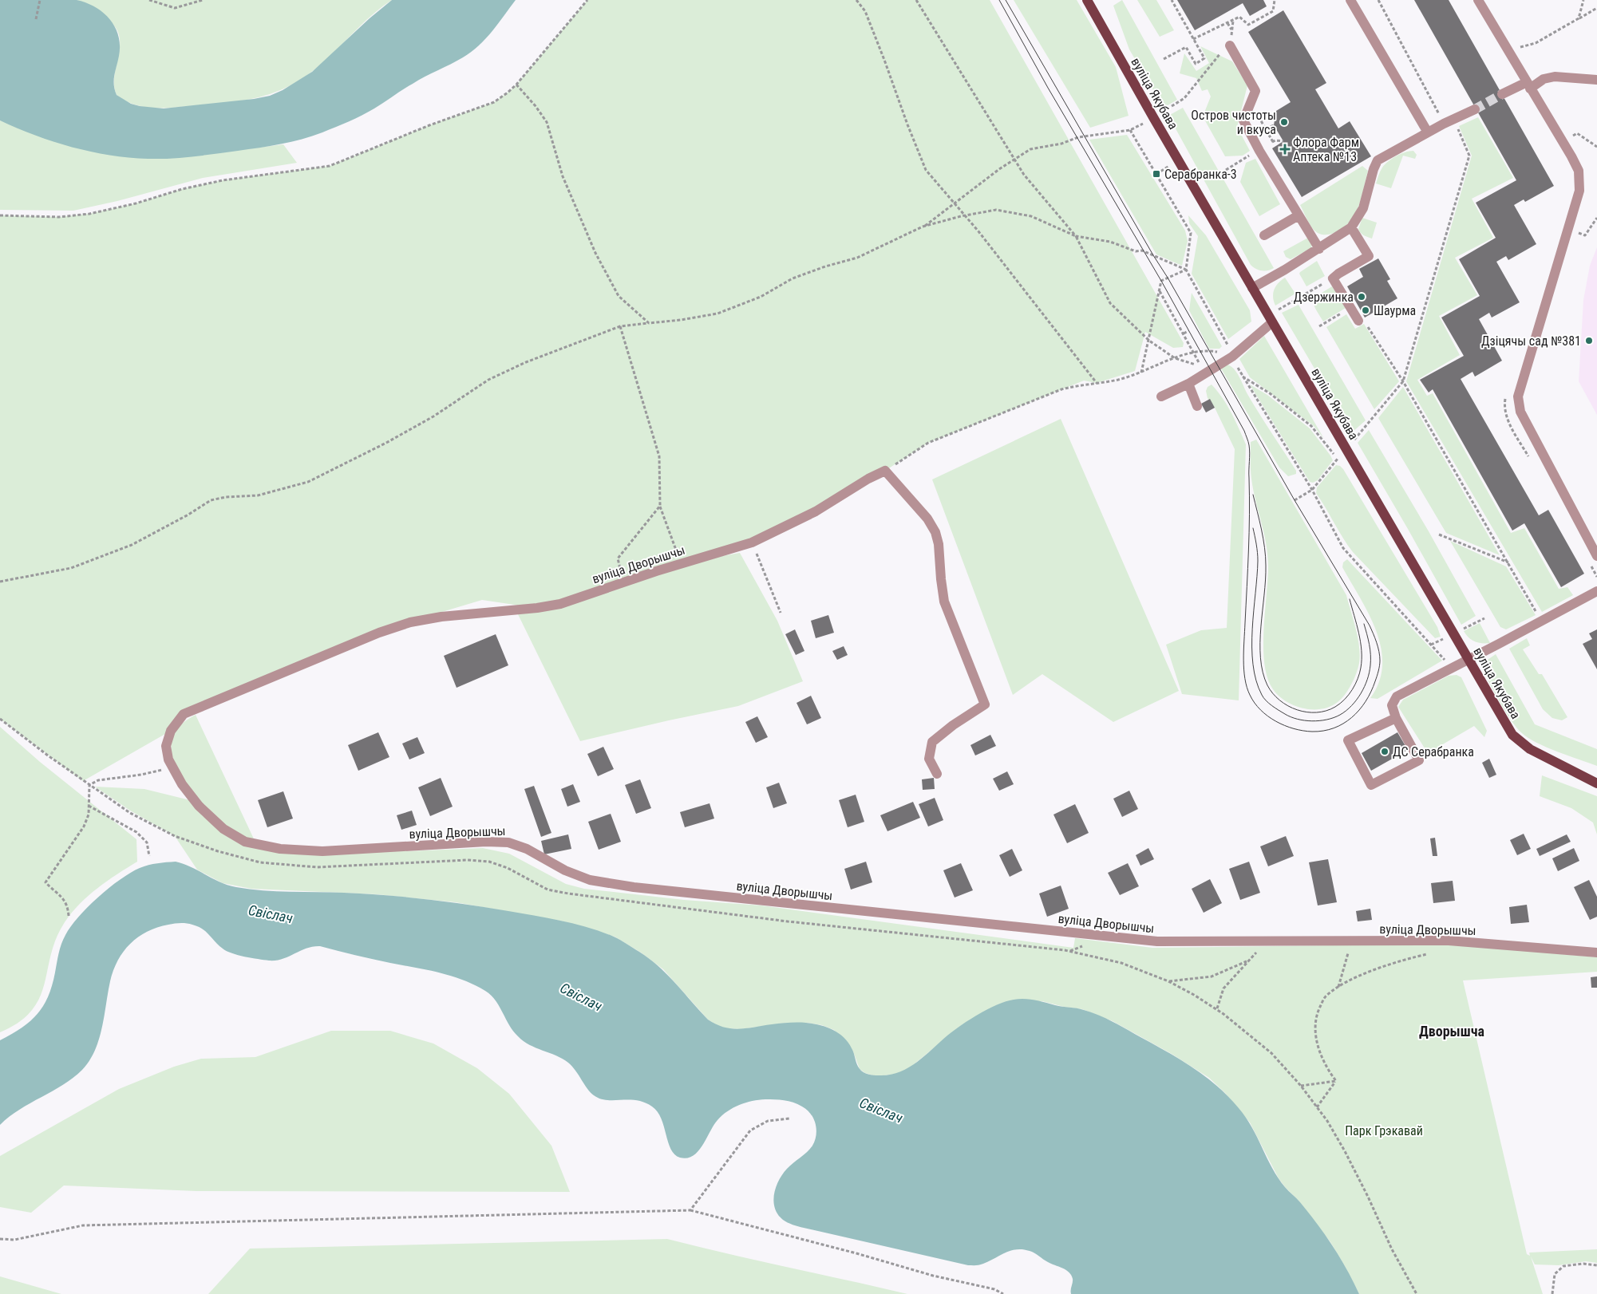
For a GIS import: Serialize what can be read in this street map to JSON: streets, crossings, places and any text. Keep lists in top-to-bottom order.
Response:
{
  "streets": {
    "main road": ["вуліца Якубава"],
    "street": ["вуліца Дворышчы"]
  },
  "districts": ["Дворышча"],
  "water": ["Свіслач"],
  "parks": ["Парк Грэкавай"],
  "places": {
    "other": [
      "Остров чистоты и вкуса",
      "Дзержинка",
      "Шаурма",
      "Дзіцячы сад №381",
      "ДС Серабранка"
    ],
    "health": ["Флора Фарм Аптека №13"],
    "transit": ["Серабранка-3"]
  }
}
